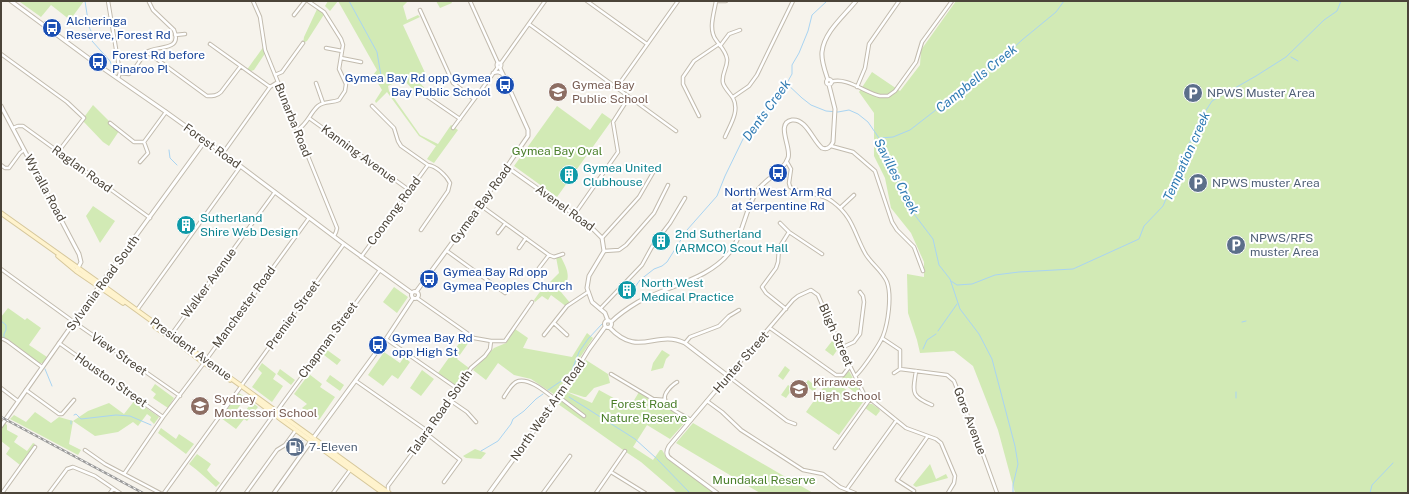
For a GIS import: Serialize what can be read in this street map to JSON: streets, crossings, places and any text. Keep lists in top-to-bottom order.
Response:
{
  "streets": {
    "main road": ["President Avenue"],
    "street": [
      "Bunarba Road",
      "Forest Road",
      "Kanning Avenue",
      "Raglan Road",
      "Wyralla Road",
      "Gymea Bay Road",
      "Avenel Road",
      "Coonong Road",
      "Sylvania Road South",
      "Walker Avenue",
      "Manchester Road",
      "Premier Street",
      "Bligh Street",
      "Chapman Street",
      "View Street",
      "Hunter Street",
      "Houston Street",
      "North West Arm Road",
      "Talara Road South",
      "Gore Avenue"
    ]
  },
  "crossings": [
    ["Bunarba Road", "Forest Road"],
    ["Forest Road", "Gymea Bay Road"],
    ["Forest Road", "Coonong Road"],
    ["Forest Road", "Sylvania Road South"],
    ["Forest Road", "Walker Avenue"],
    ["Forest Road", "Manchester Road"],
    ["Forest Road", "Premier Street"],
    ["Forest Road", "Chapman Street"],
    ["Kanning Avenue", "Coonong Road"],
    ["Raglan Road", "Wyralla Road"],
    ["Raglan Road", "Sylvania Road South"],
    ["Wyralla Road", "President Avenue"],
    ["Gymea Bay Road", "Avenel Road"],
    ["Sylvania Road South", "President Avenue"],
    ["Sylvania Road South", "View Street"],
    ["Sylvania Road South", "Houston Street"],
    ["Walker Avenue", "President Avenue"],
    ["Manchester Road", "President Avenue"],
    ["Manchester Road", "View Street"],
    ["Manchester Road", "Houston Street"],
    ["Premier Street", "President Avenue"],
    ["Bligh Street", "Hunter Street"],
    ["Chapman Street", "President Avenue"]
  ],
  "water": [
    "Campbells Creek",
    "Dents Creek",
    "Tempation creek",
    "Savilles Creek"
  ],
  "parks": ["Gymea Bay Oval", "Forest Road Nature Reserve", "Mundakal Reserve"],
  "places": {
    "bus stop": [
      "Alcheringa Reserve, Forest Rd",
      "Forest Rd before Pinaroo Pl",
      "Gymea Bay Rd opp Gymea Bay Public School",
      "North West Arm Rd at Serpentine Rd",
      "Gymea Bay Rd opp Gymea Peoples Church",
      "Gymea Bay Rd opp High St"
    ],
    "school or university": ["Gymea Bay Public School", "Kirrawee High School", "Sydney Montessori School"],
    "parking": ["NPWS Muster Area", "NPWS muster Area", "NPWS/RFS muster Area"],
    "building": [
      "Gymea United Clubhouse",
      "Sutherland Shire Web Design",
      "2nd Sutherland (ARMCO) Scout Hall",
      "North West Medical Practice"
    ],
    "fuel station": ["7-Eleven"]
  }
}
